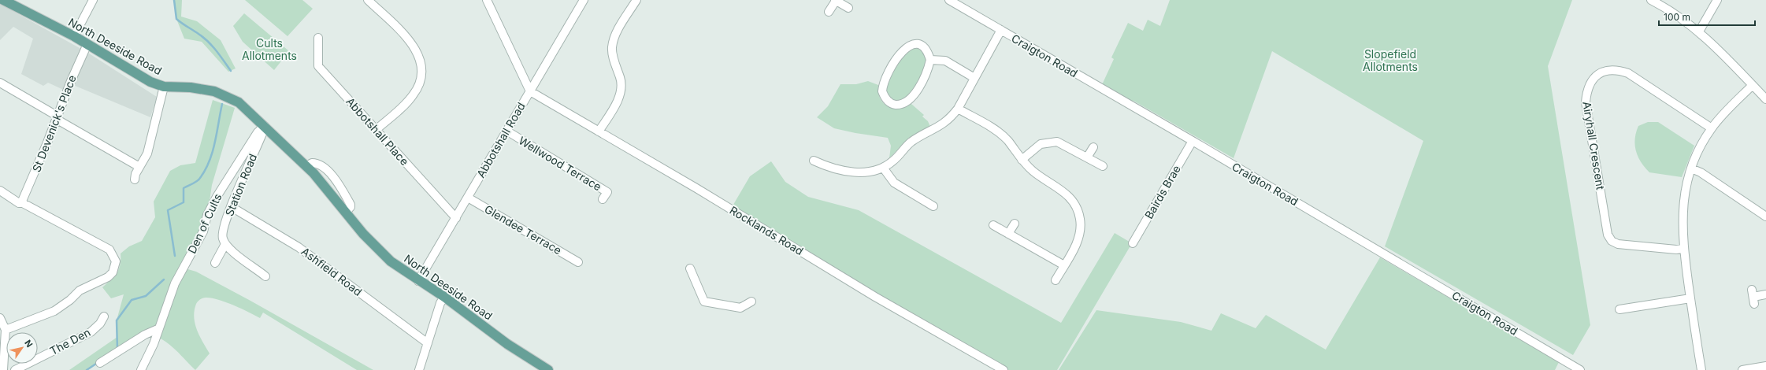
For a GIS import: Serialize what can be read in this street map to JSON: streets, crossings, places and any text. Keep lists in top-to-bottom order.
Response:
{
  "streets": {
    "main road": ["North Deeside Road"],
    "street": [
      "Craigton Road",
      "St Devenick's Place",
      "Abbotshall Place",
      "Abbotshall Road",
      "Airyhall Crescent",
      "Wellwood Terrace",
      "Station Road",
      "Bairds Brae",
      "Den of Cults",
      "Glendee Terrace",
      "Rocklands Road",
      "Ashfield Road",
      "The Den"
    ]
  },
  "crossings": [
    ["North Deeside Road", "St Devenick's Place"],
    ["North Deeside Road", "Abbotshall Road"],
    ["North Deeside Road", "Station Road"],
    ["North Deeside Road", "Den of Cults"],
    ["Craigton Road", "Bairds Brae"],
    ["Abbotshall Place", "Abbotshall Road"],
    ["Abbotshall Road", "Wellwood Terrace"],
    ["Abbotshall Road", "Glendee Terrace"],
    ["Abbotshall Road", "Rocklands Road"],
    ["Station Road", "Den of Cults"],
    ["Station Road", "Ashfield Road"]
  ],
  "parks": ["Cults Allotments", "Slopefield Allotments"],
  "scale_bar": "100 m",
  "north": "top right"
}
